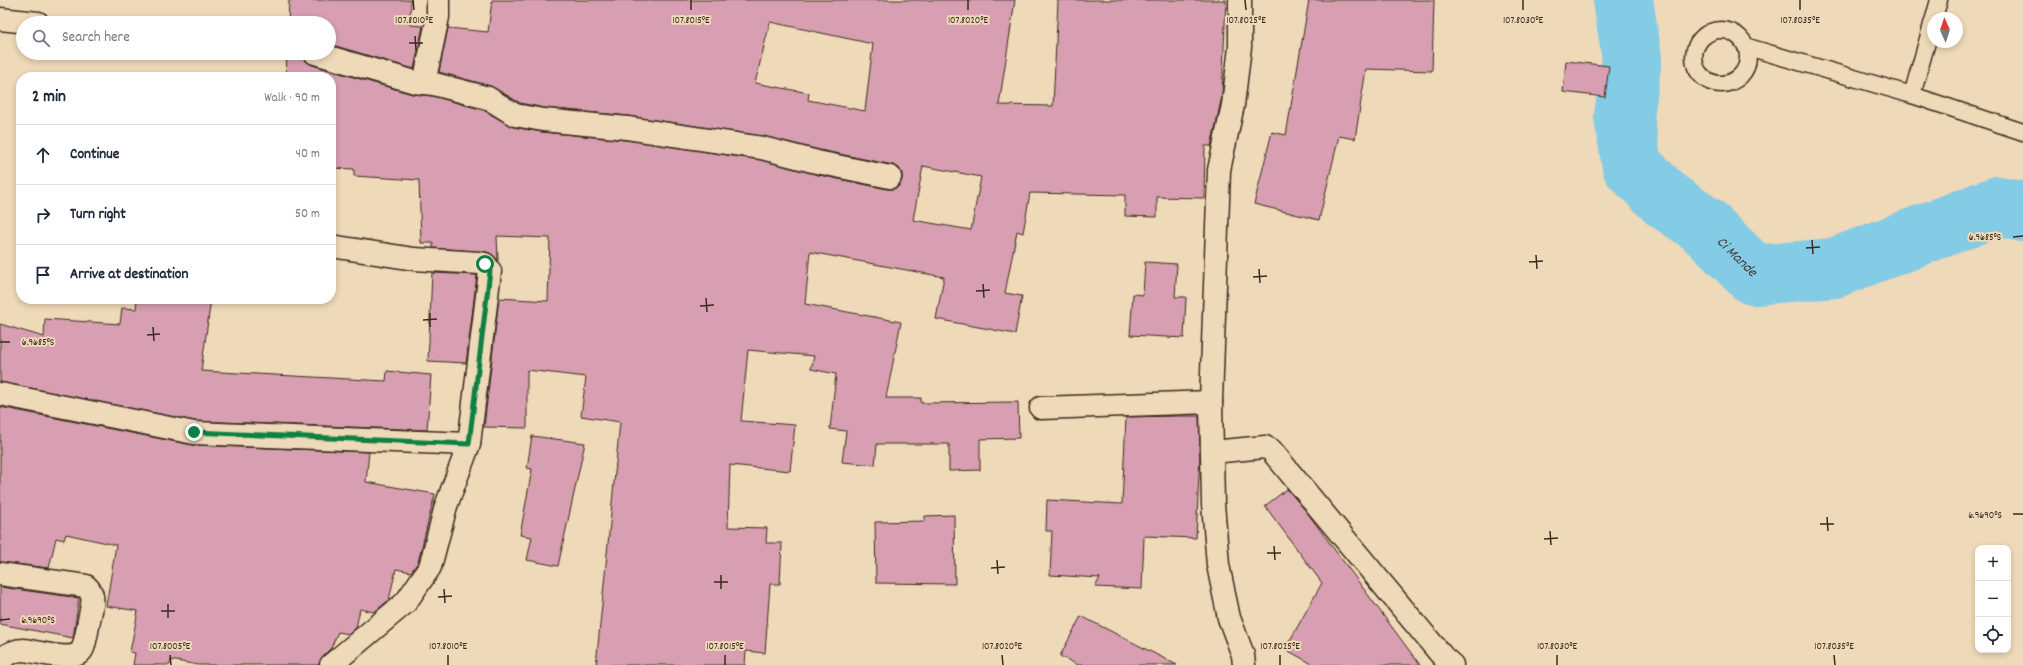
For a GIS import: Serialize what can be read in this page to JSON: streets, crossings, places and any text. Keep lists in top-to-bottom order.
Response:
{
  "water": ["Ci Mande"],
  "north": "top",
  "page": {
    "search": "Search here",
    "heading": ["2 min", "Walk · 90 m"],
    "list": [
      ["Continue", "40 m"],
      ["Turn right", "50 m"],
      "Arrive at destination"
    ],
    "map_buttons": ["+", "−"]
  },
  "coordinates": [
    "107.8010°E",
    "107.8015°E",
    "107.8020°E",
    "107.8025°E",
    "107.8030°E",
    "107.8035°E",
    "6.9685°S",
    "6.9690°S",
    "107.8005°E"
  ]
}
